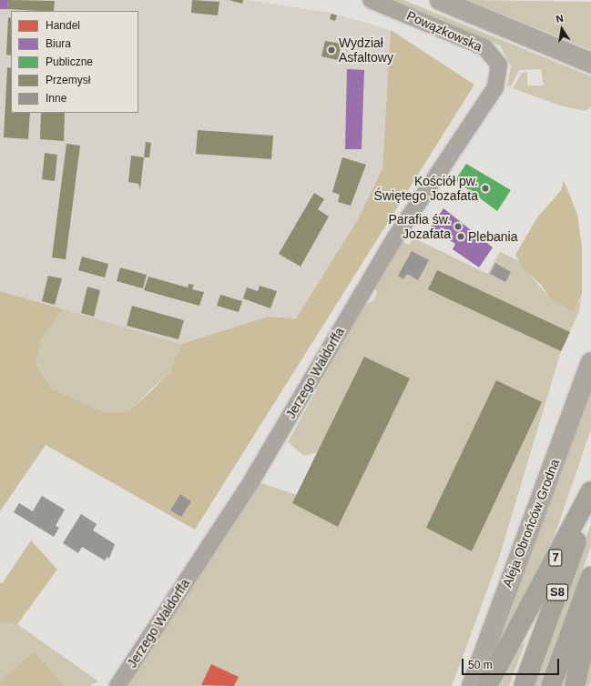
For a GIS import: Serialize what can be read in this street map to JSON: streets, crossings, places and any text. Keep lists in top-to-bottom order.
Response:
{
  "streets": {
    "highway": ["7", "S8"],
    "main road": ["Aleja Obrońców Grodna"],
    "street": ["Powązkowska", "Jerzego Waldorffa"]
  },
  "crossings": [
    ["Powązkowska", "Jerzego Waldorffa"],
    ["7", "S8"]
  ],
  "places": [
    "Wydział Asfaltowy",
    "Kościół pw. Świętego Jozafata",
    "Parafia św. Jozafata",
    "Plebania"
  ],
  "legend": [
    "Handel",
    "Biura",
    "Publiczne",
    "Przemysł",
    "Inne"
  ],
  "scale_bar": "50 m",
  "north": "top"
}
